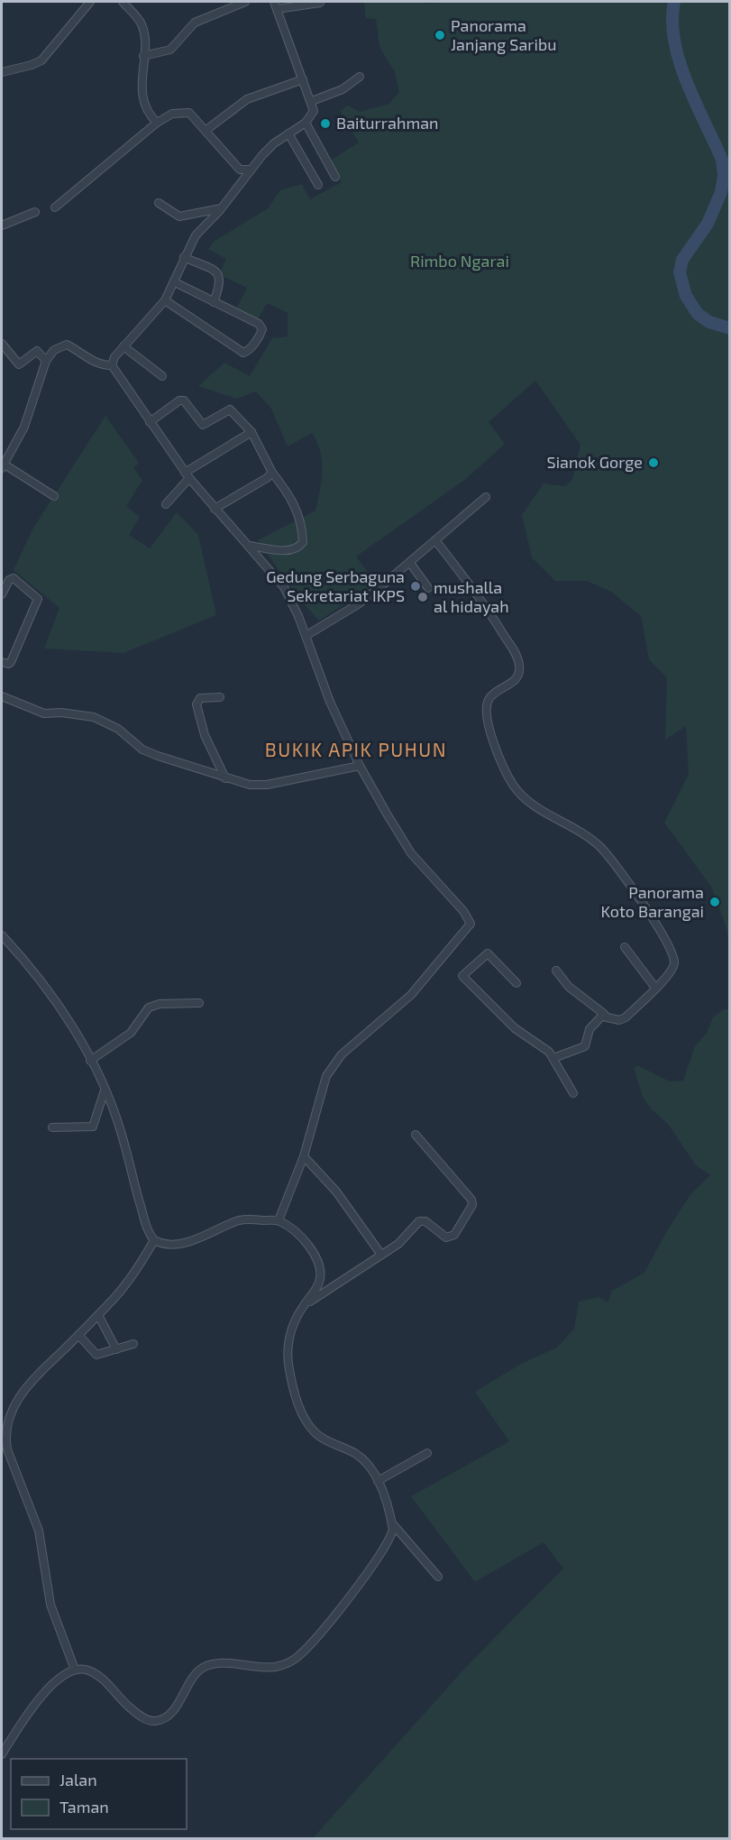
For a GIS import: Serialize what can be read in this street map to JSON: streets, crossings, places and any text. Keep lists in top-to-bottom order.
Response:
{
  "districts": ["BUKIK APIK PUHUN"],
  "parks": ["Rimbo Ngarai"],
  "places": [
    "Panorama Janjang Saribu",
    "Baiturrahman",
    "Sianok Gorge",
    "Gedung Serbaguna Sekretariat IKPS",
    "mushalla al hidayah",
    "Panorama Koto Barangai"
  ],
  "legend": ["Jalan", "Taman"]
}
